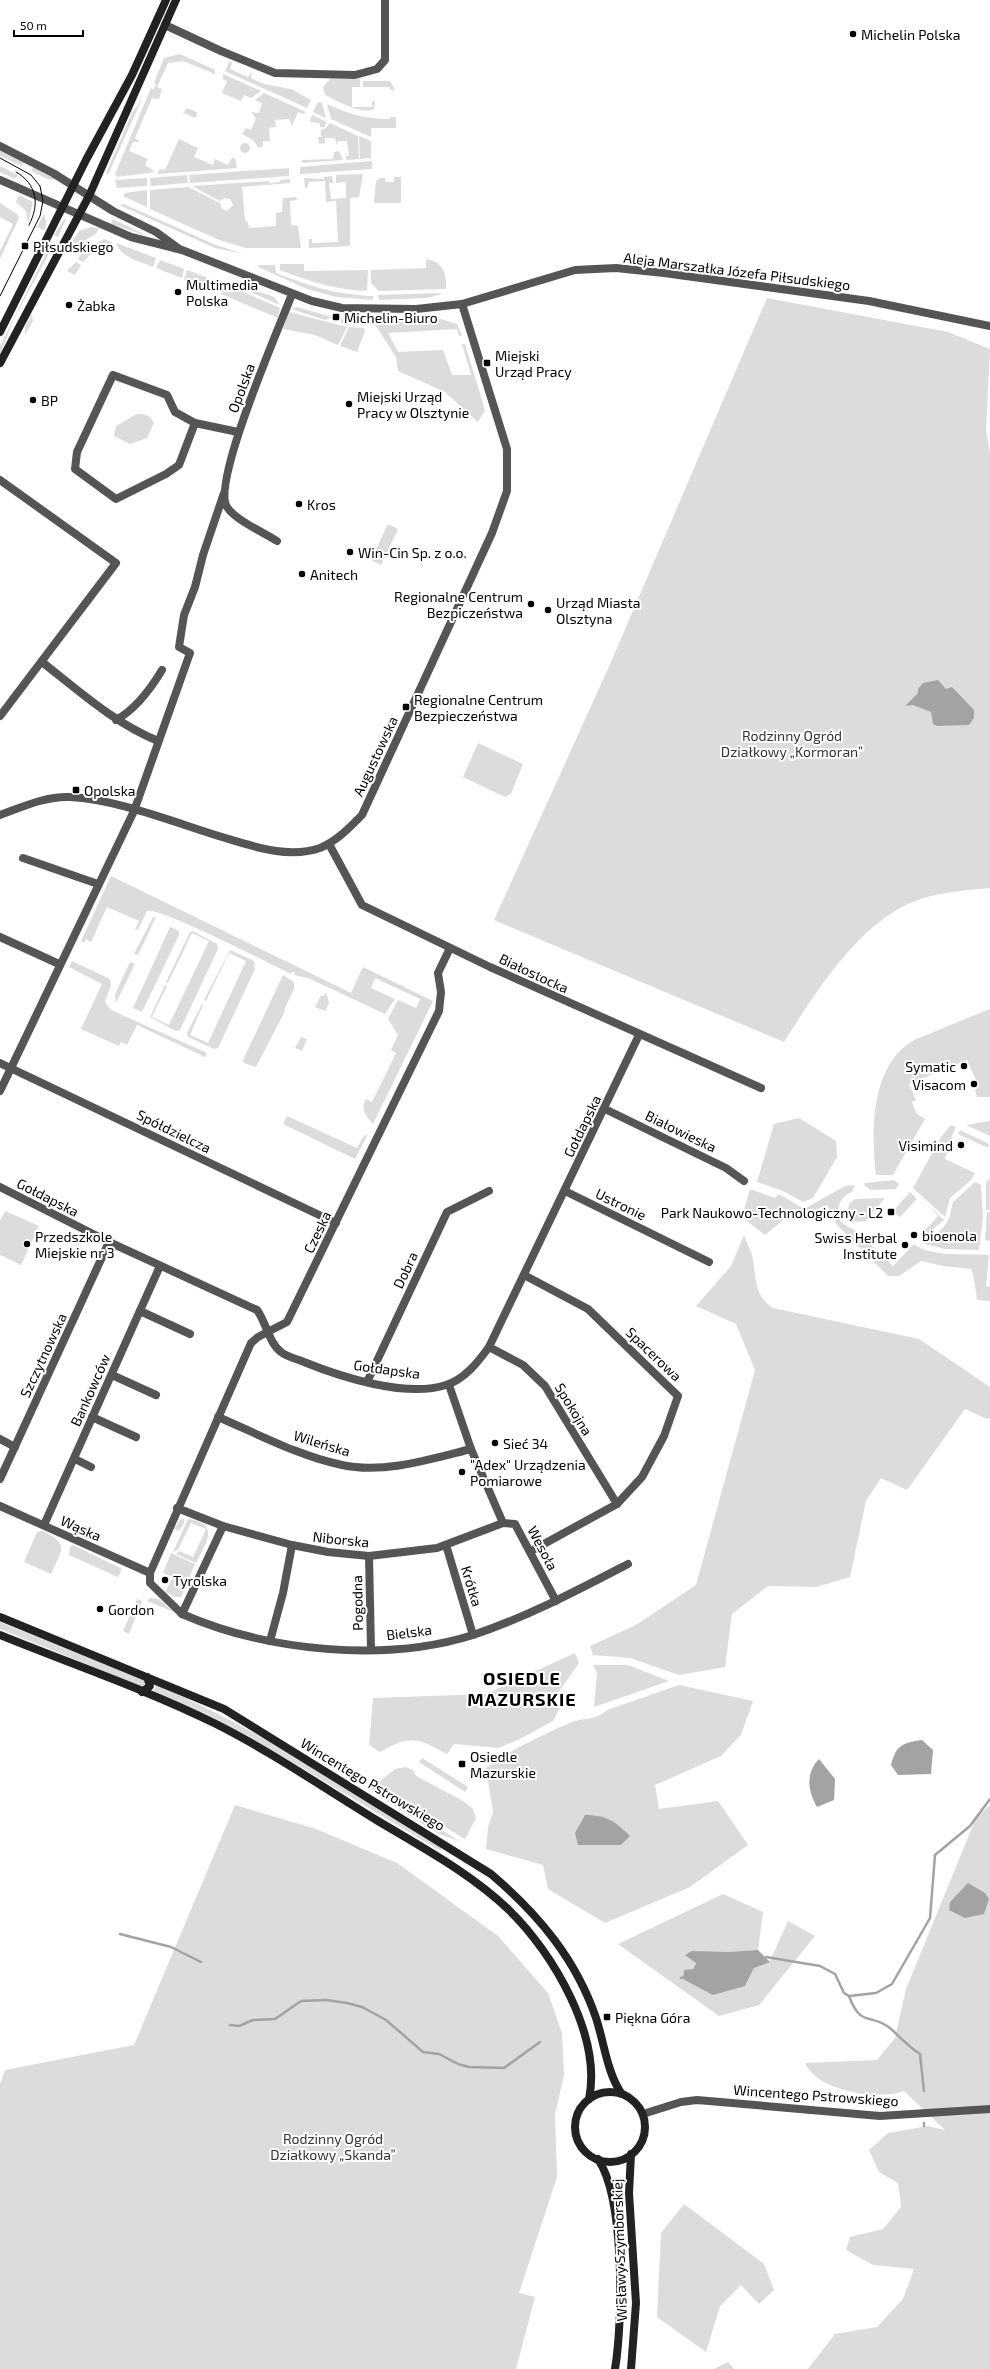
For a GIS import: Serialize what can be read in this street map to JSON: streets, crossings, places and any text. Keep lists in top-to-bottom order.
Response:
{
  "streets": {
    "main road": ["Wincentego Pstrowskiego", "Wisławy Szymborskiej"],
    "street": [
      "Aleja Marszałka Józefa Piłsudskiego",
      "Opolska",
      "Augustowska",
      "Białostocka",
      "Gołdapska",
      "Spółdzielcza",
      "Białowieska",
      "Ustronie",
      "Czeska",
      "Dobra",
      "Spacerowa",
      "Szczytnowska",
      "Bankowców",
      "Spokojna",
      "Wileńska",
      "Wąska",
      "Niborska",
      "Wesoła",
      "Krótka",
      "Pogodna",
      "Bielska"
    ]
  },
  "crossings": [
    ["Aleja Marszałka Józefa Piłsudskiego", "Opolska"],
    ["Aleja Marszałka Józefa Piłsudskiego", "Augustowska"],
    ["Augustowska", "Białostocka"],
    ["Białostocka", "Gołdapska"],
    ["Białostocka", "Czeska"],
    ["Gołdapska", "Białowieska"],
    ["Gołdapska", "Ustronie"],
    ["Gołdapska", "Czeska"],
    ["Gołdapska", "Dobra"],
    ["Gołdapska", "Spacerowa"],
    ["Gołdapska", "Szczytnowska"],
    ["Gołdapska", "Bankowców"],
    ["Gołdapska", "Spokojna"],
    ["Spółdzielcza", "Czeska"],
    ["Czeska", "Wileńska"],
    ["Czeska", "Wąska"],
    ["Czeska", "Niborska"],
    ["Spacerowa", "Spokojna"],
    ["Spacerowa", "Wesoła"],
    ["Bankowców", "Wąska"],
    ["Niborska", "Wesoła"],
    ["Niborska", "Krótka"],
    ["Niborska", "Pogodna"],
    ["Wesoła", "Bielska"],
    ["Krótka", "Bielska"],
    ["Pogodna", "Bielska"],
    ["Wincentego Pstrowskiego", "Wisławy Szymborskiej"]
  ],
  "districts": ["OSIEDLE MAZURSKIE"],
  "parks": ["Rodzinny Ogród Działkowy „Kormoran”", "Rodzinny Ogród Działkowy „Skanda”"],
  "places": {
    "other": [
      "Michelin Polska",
      "Multimedia Polska",
      "Żabka",
      "BP",
      "Miejski Urząd Pracy w Olsztynie",
      "Kros",
      "Win-Cin Sp. z o.o.",
      "Anitech",
      "Regionalne Centrum Bezpiczeństwa",
      "Urząd Miasta Olsztyna",
      "Symatic",
      "Visacom",
      "Visimind",
      "bioenola",
      "Przedszkole Miejskie nr 3",
      "Swiss Herbal Institute",
      "Sieć 34",
      "\"Adex\" Urządzenia Pomiarowe",
      "Tyrolska",
      "Gordon"
    ],
    "transit": [
      "Piłsudskiego",
      "Michelin-Biuro",
      "Miejski Urząd Pracy",
      "Regionalne Centrum Bezpieczeństwa",
      "Opolska",
      "Park Naukowo-Technologiczny - L2",
      "Osiedle Mazurskie",
      "Piękna Góra"
    ]
  },
  "scale_bar": "50 m"
}
